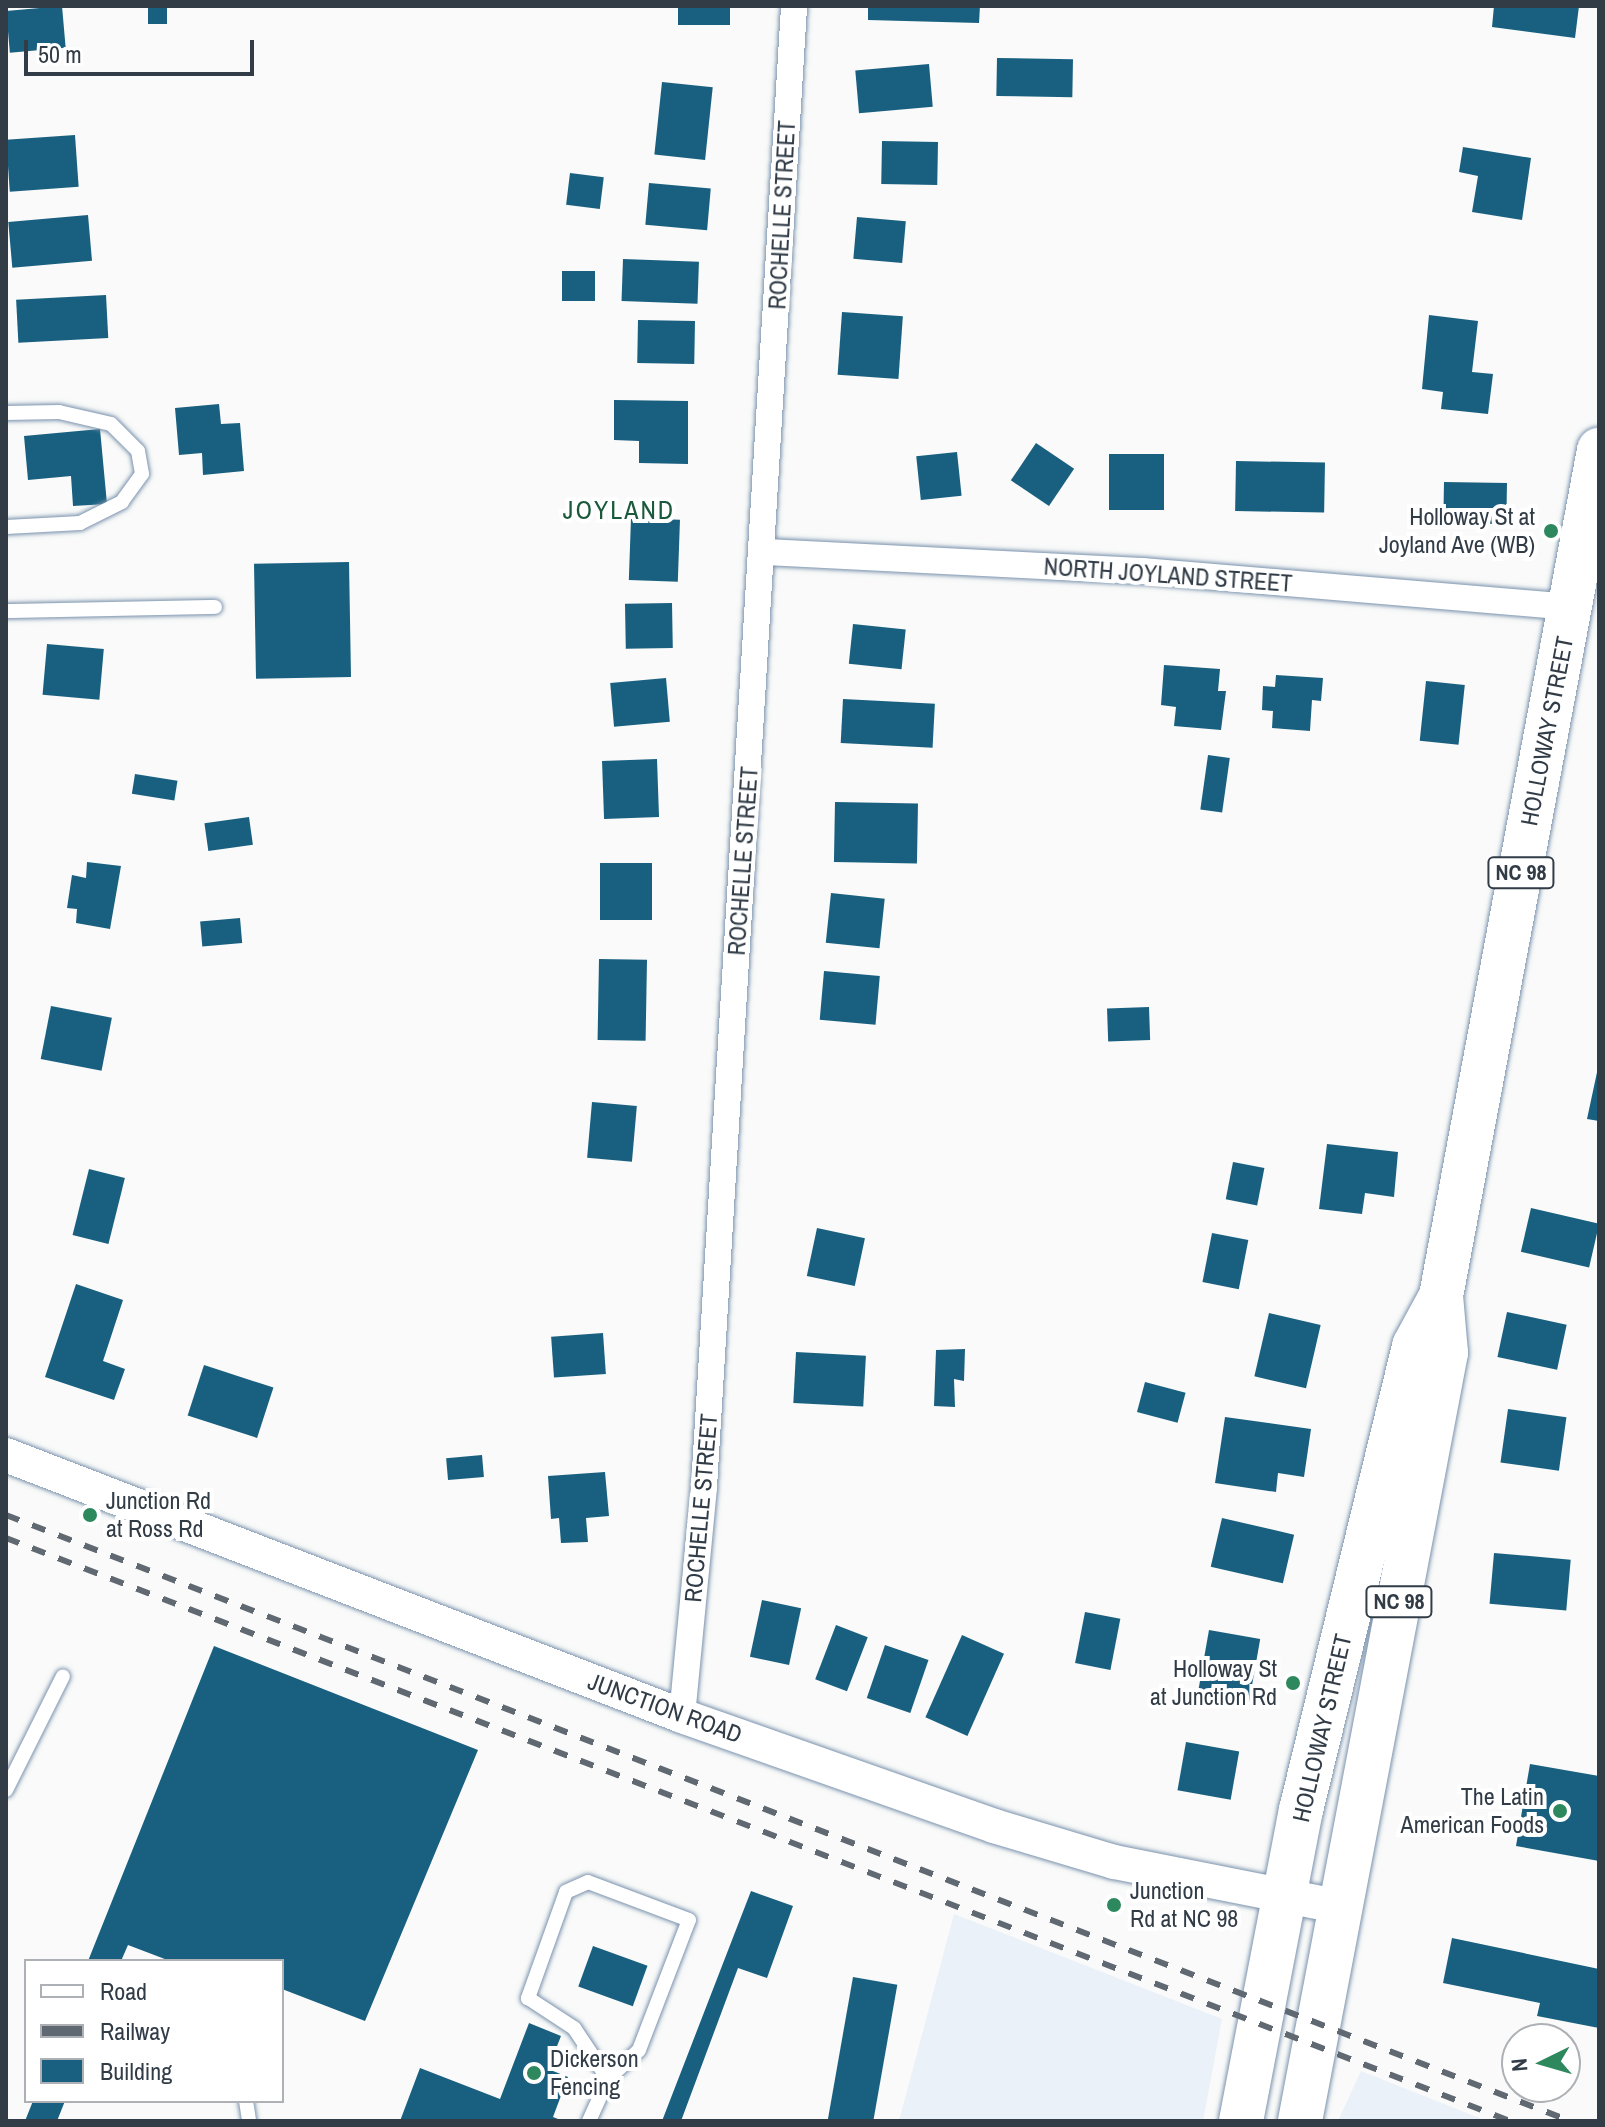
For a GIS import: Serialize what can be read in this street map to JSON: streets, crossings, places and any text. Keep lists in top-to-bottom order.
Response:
{
  "streets": {
    "highway": ["HOLLOWAY STREET", "NC 98"],
    "street": ["ROCHELLE STREET", "NORTH JOYLAND STREET", "JUNCTION ROAD"]
  },
  "crossings": [
    ["ROCHELLE STREET", "NORTH JOYLAND STREET"],
    ["ROCHELLE STREET", "JUNCTION ROAD"],
    ["NORTH JOYLAND STREET", "HOLLOWAY STREET"],
    ["HOLLOWAY STREET", "JUNCTION ROAD"]
  ],
  "districts": ["JOYLAND"],
  "places": [
    "Holloway St at Joyland Ave (WB)",
    "Junction Rd at Ross Rd",
    "Holloway St at Junction Rd",
    "The Latin American Foods",
    "Junction Rd at NC 98",
    "Dickerson Fencing"
  ],
  "legend": ["Road", "Railway", "Building"],
  "scale_bar": "50 m",
  "north": "left"
}
